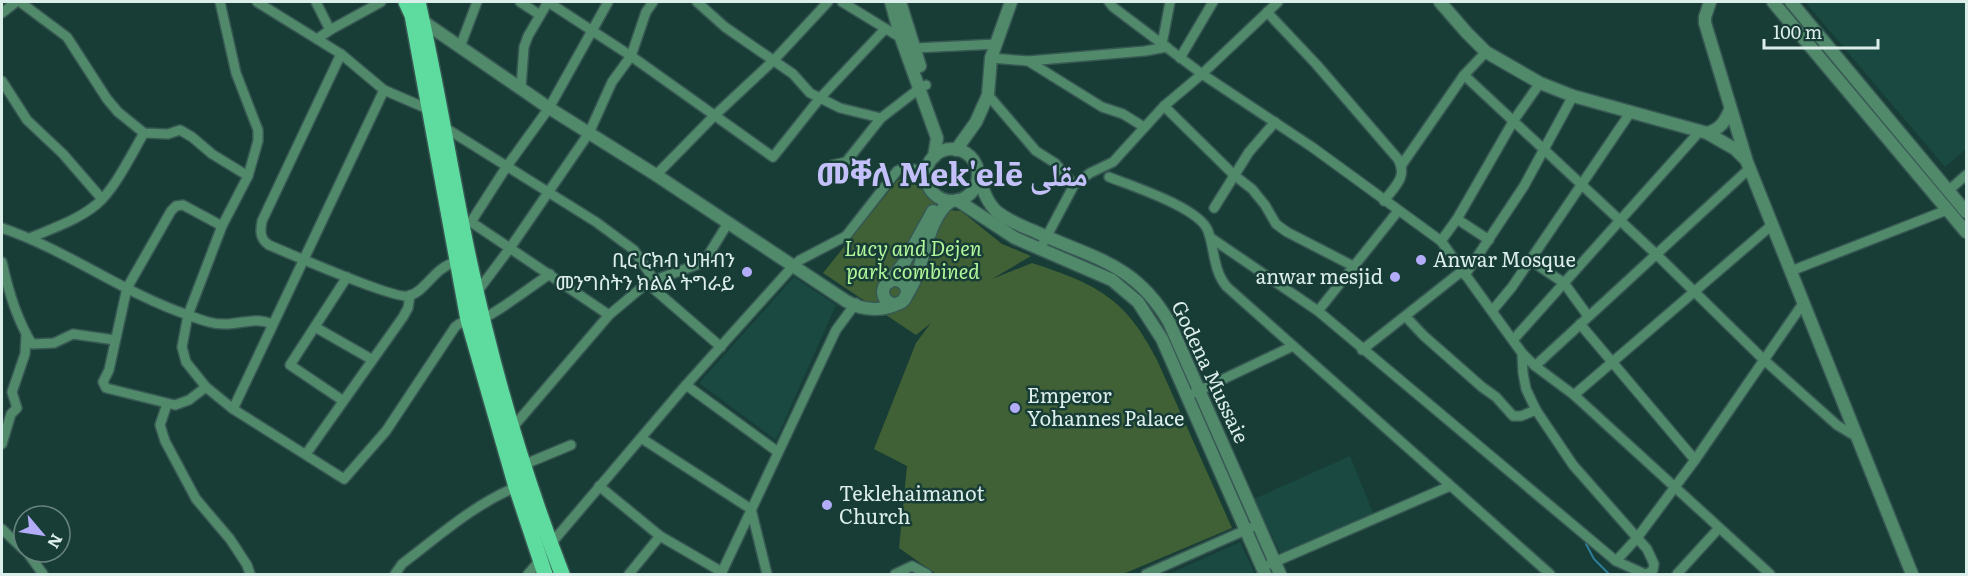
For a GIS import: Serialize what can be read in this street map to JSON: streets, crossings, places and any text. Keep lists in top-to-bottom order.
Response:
{
  "streets": {
    "street": ["Godena Mussaie"]
  },
  "districts": ["መቐለ Mek'elē مقلى"],
  "parks": ["Lucy and Dejen park combined"],
  "places": [
    "Anwar Mosque",
    "ቢር ርክብ ህዝብን መንግስትን ክልል ትግራይ",
    "anwar mesjid",
    "Emperor Yohannes Palace",
    "Teklehaimanot Church"
  ],
  "scale_bar": "100 m",
  "north": "bottom right"
}
